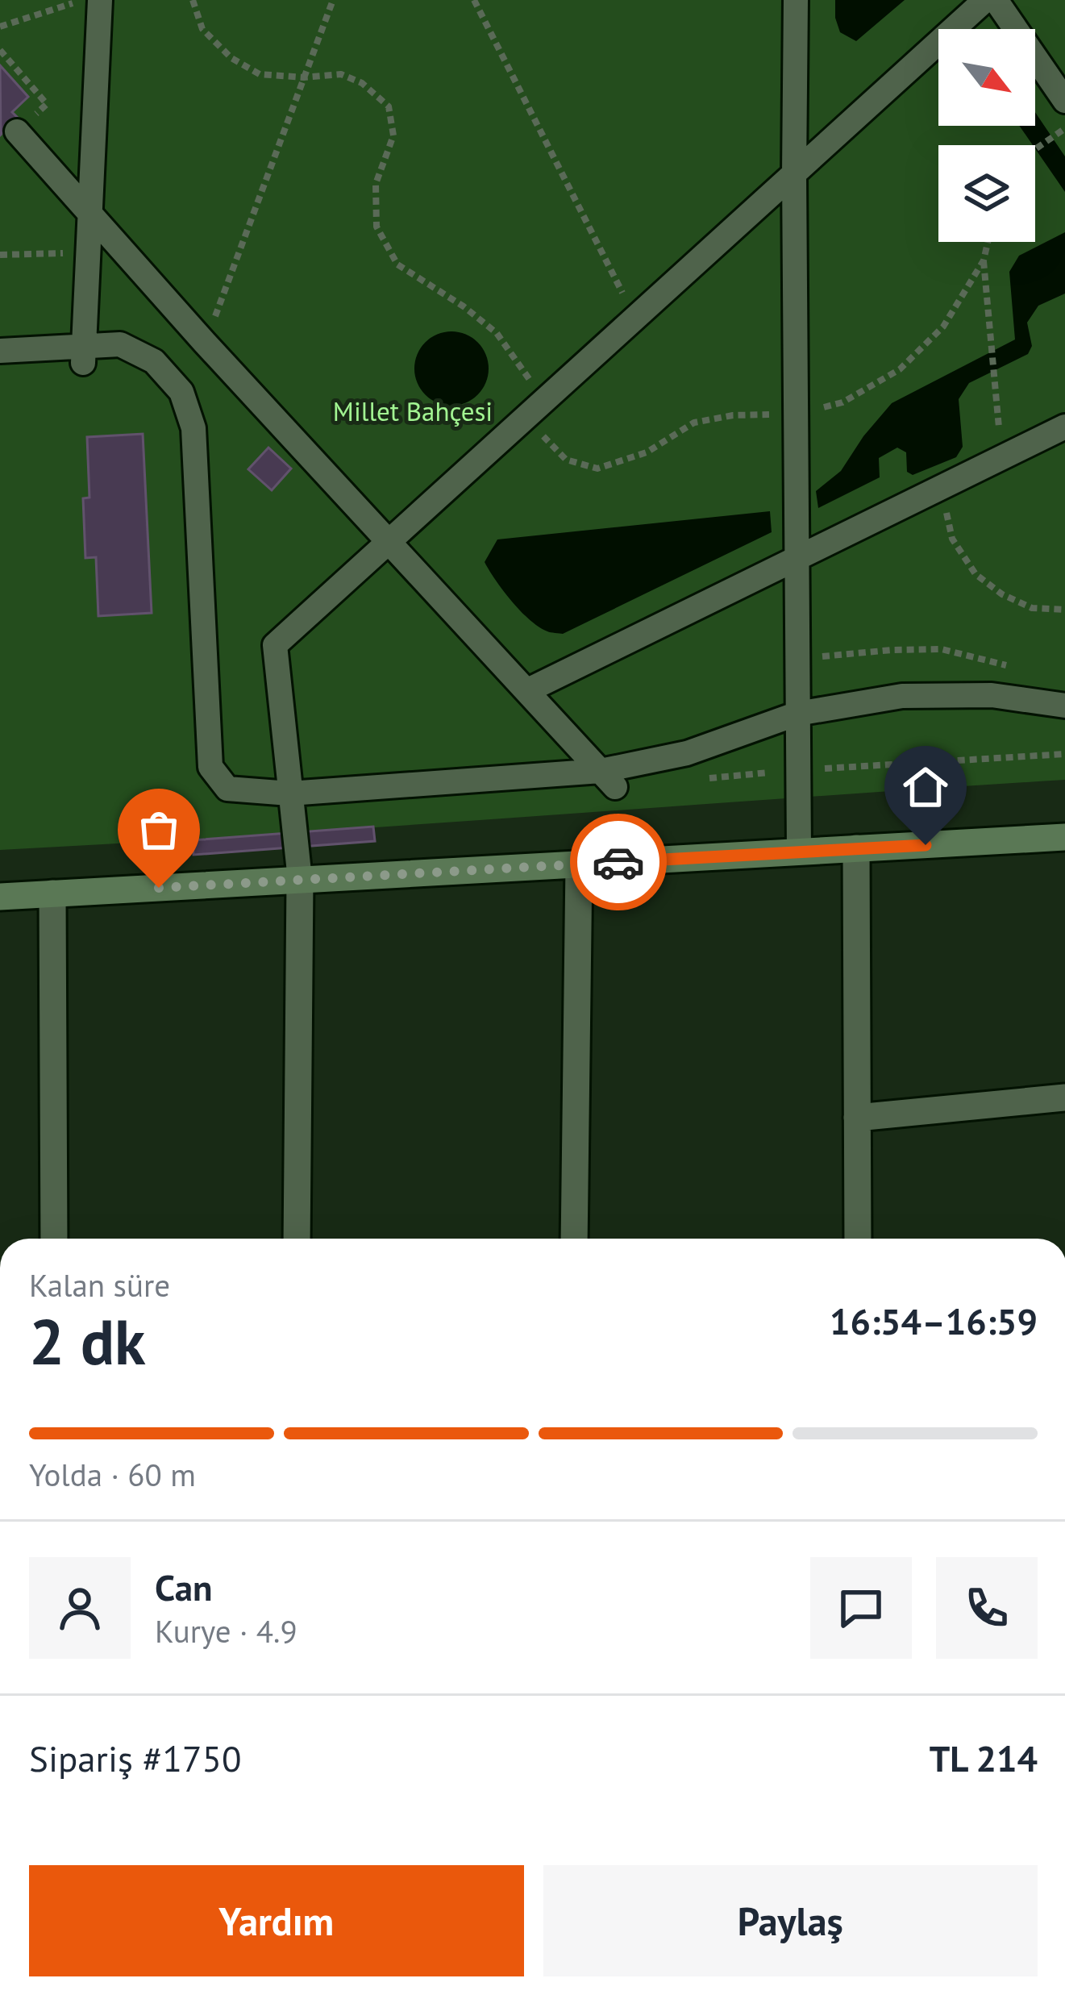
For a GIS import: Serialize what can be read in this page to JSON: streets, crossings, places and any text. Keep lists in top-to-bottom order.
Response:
{
  "parks": ["Millet Bahçesi"],
  "north": "bottom right",
  "page": {
    "heading": ["2 dk", "Kalan süre", "16:54–16:59"],
    "panel": [
      "Can",
      "Kurye · 4.9",
      "Sipariş #1750",
      "TL 214"
    ],
    "bar": "Yolda · 60 m",
    "buttons": ["Yardım", "Paylaş"]
  }
}
